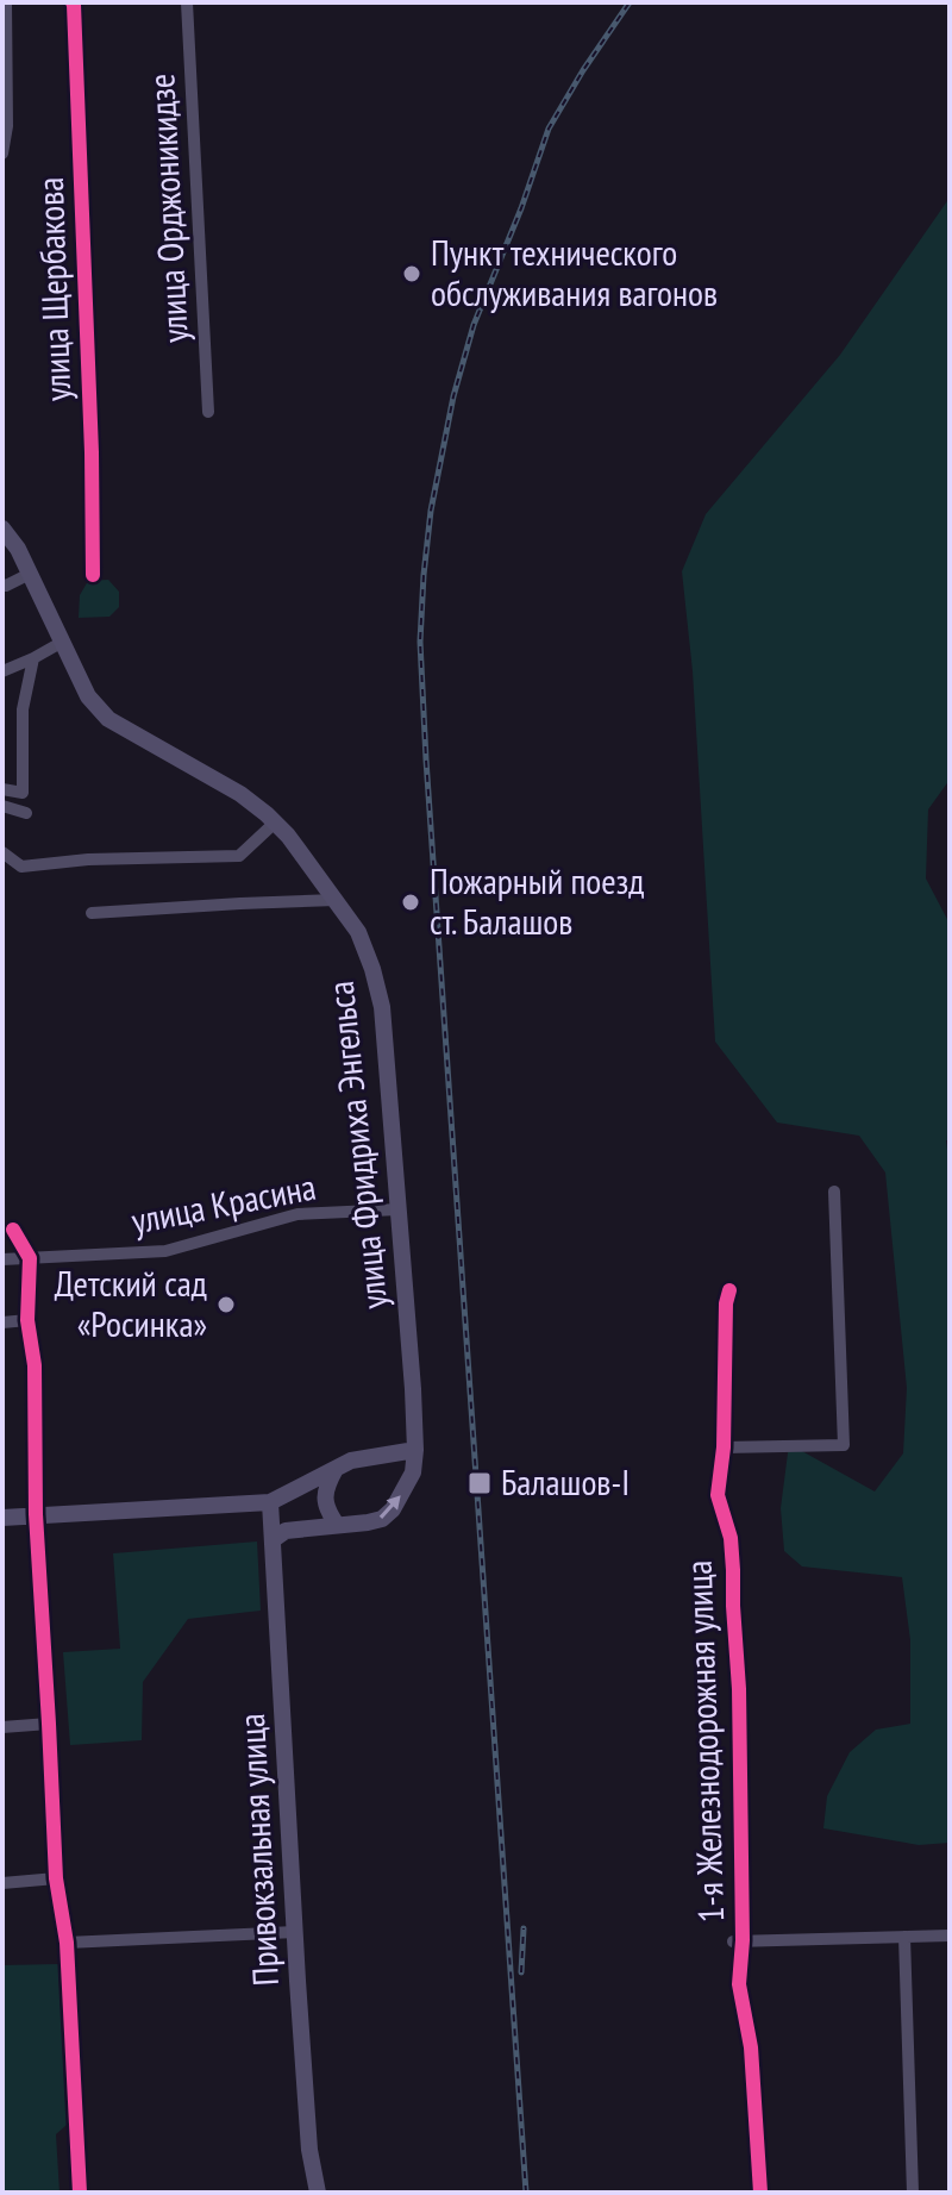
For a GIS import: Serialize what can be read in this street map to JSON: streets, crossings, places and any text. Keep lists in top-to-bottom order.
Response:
{
  "streets": {
    "main road": ["улица Фридриха Энгельса", "Привокзальная улица"],
    "street": [
      "улица Орджоникидзе",
      "улица Щербакова",
      "улица Красина",
      "1-я Железнодорожная улица"
    ]
  },
  "crossings": [
    ["улица Фридриха Энгельса", "улица Красина"]
  ],
  "places": {
    "other": ["Пункт технического обслуживания вагонов", "Пожарный поезд ст. Балашов", "Детский сад «Росинка»"],
    "transit": ["Балашов-I"]
  }
}
